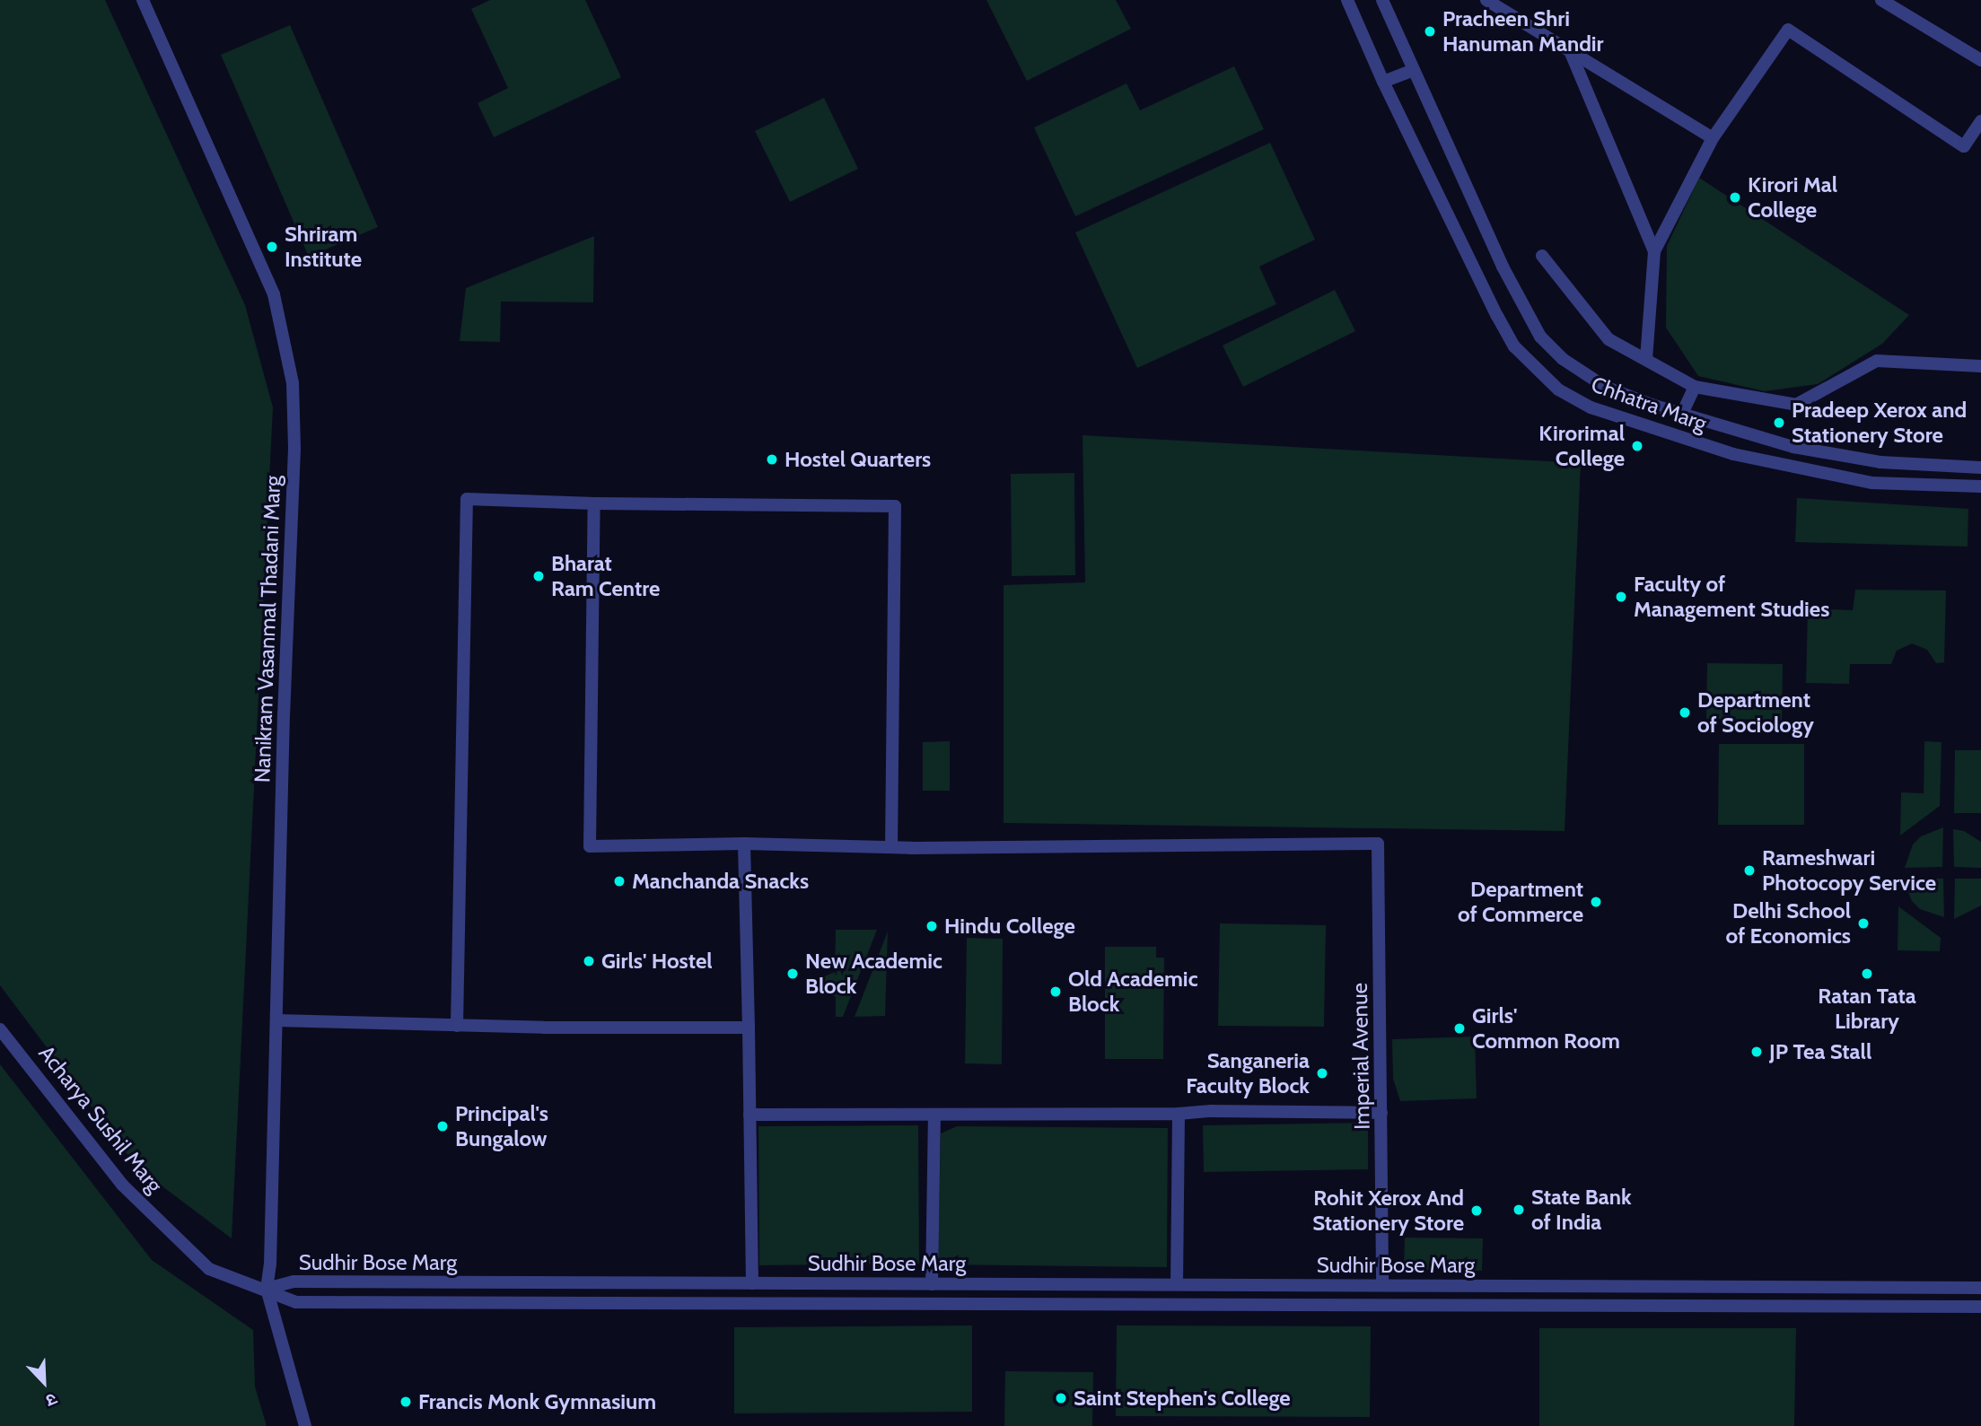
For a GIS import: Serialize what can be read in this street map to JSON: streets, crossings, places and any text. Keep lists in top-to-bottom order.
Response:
{
  "streets": {
    "street": [
      "Chhatra Marg",
      "Nanikram Vasanmal Thadani Marg",
      "Imperial Avenue",
      "Acharya Sushil Marg",
      "Sudhir Bose Marg"
    ]
  },
  "crossings": [
    ["Nanikram Vasanmal Thadani Marg", "Acharya Sushil Marg"],
    ["Nanikram Vasanmal Thadani Marg", "Sudhir Bose Marg"],
    ["Imperial Avenue", "Sudhir Bose Marg"],
    ["Acharya Sushil Marg", "Sudhir Bose Marg"]
  ],
  "places": [
    "Pracheen Shri Hanuman Mandir",
    "Kirori Mal College",
    "Shriram Institute",
    "Pradeep Xerox and Stationery Store",
    "Kirorimal College",
    "Hostel Quarters",
    "Bharat Ram Centre",
    "Faculty of Management Studies",
    "Department of Sociology",
    "Rameshwari Photocopy Service",
    "Manchanda Snacks",
    "Department of Commerce",
    "Delhi School of Economics",
    "Hindu College",
    "Girls' Hostel",
    "New Academic Block",
    "Ratan Tata Library",
    "Old Academic Block",
    "Girls' Common Room",
    "JP Tea Stall",
    "Sanganeria Faculty Block",
    "Principal's Bungalow",
    "State Bank of India",
    "Rohit Xerox And Stationery Store",
    "Saint Stephen's College",
    "Francis Monk Gymnasium"
  ],
  "north": "bottom right"
}
